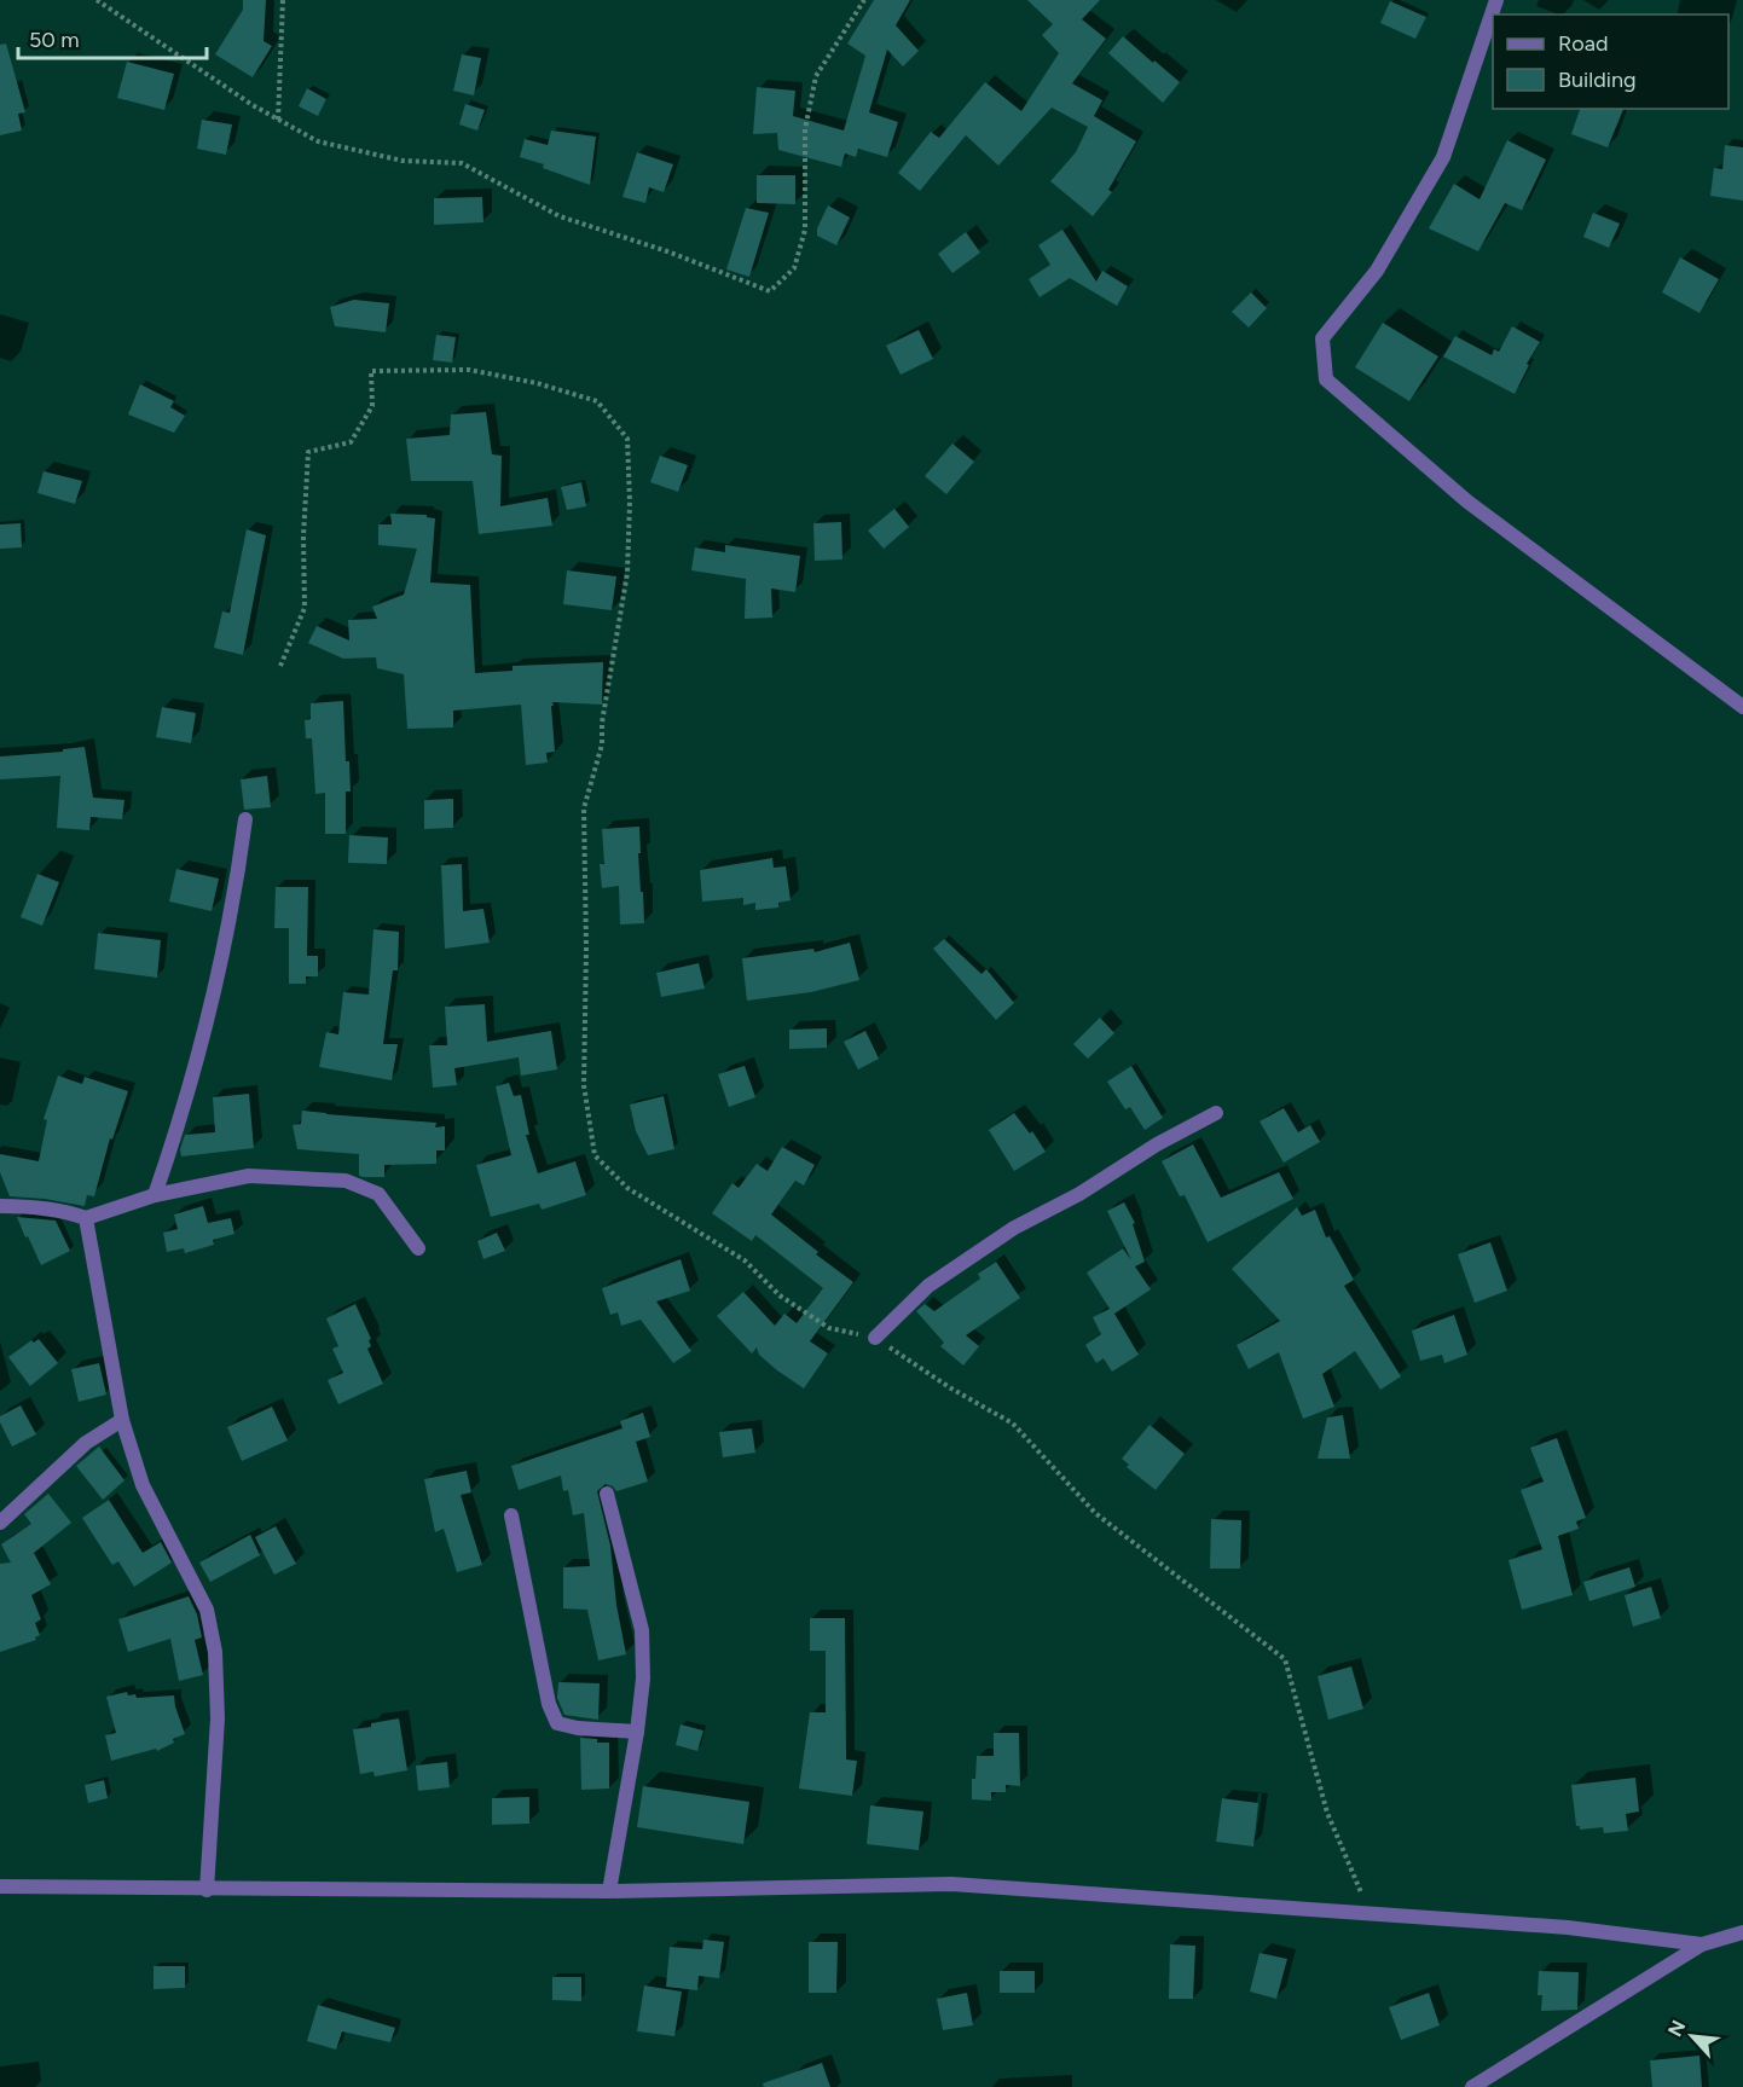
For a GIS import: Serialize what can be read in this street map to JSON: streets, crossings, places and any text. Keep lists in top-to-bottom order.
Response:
{
  "legend": ["Road", "Building"],
  "scale_bar": "50 m",
  "north": "top left"
}
